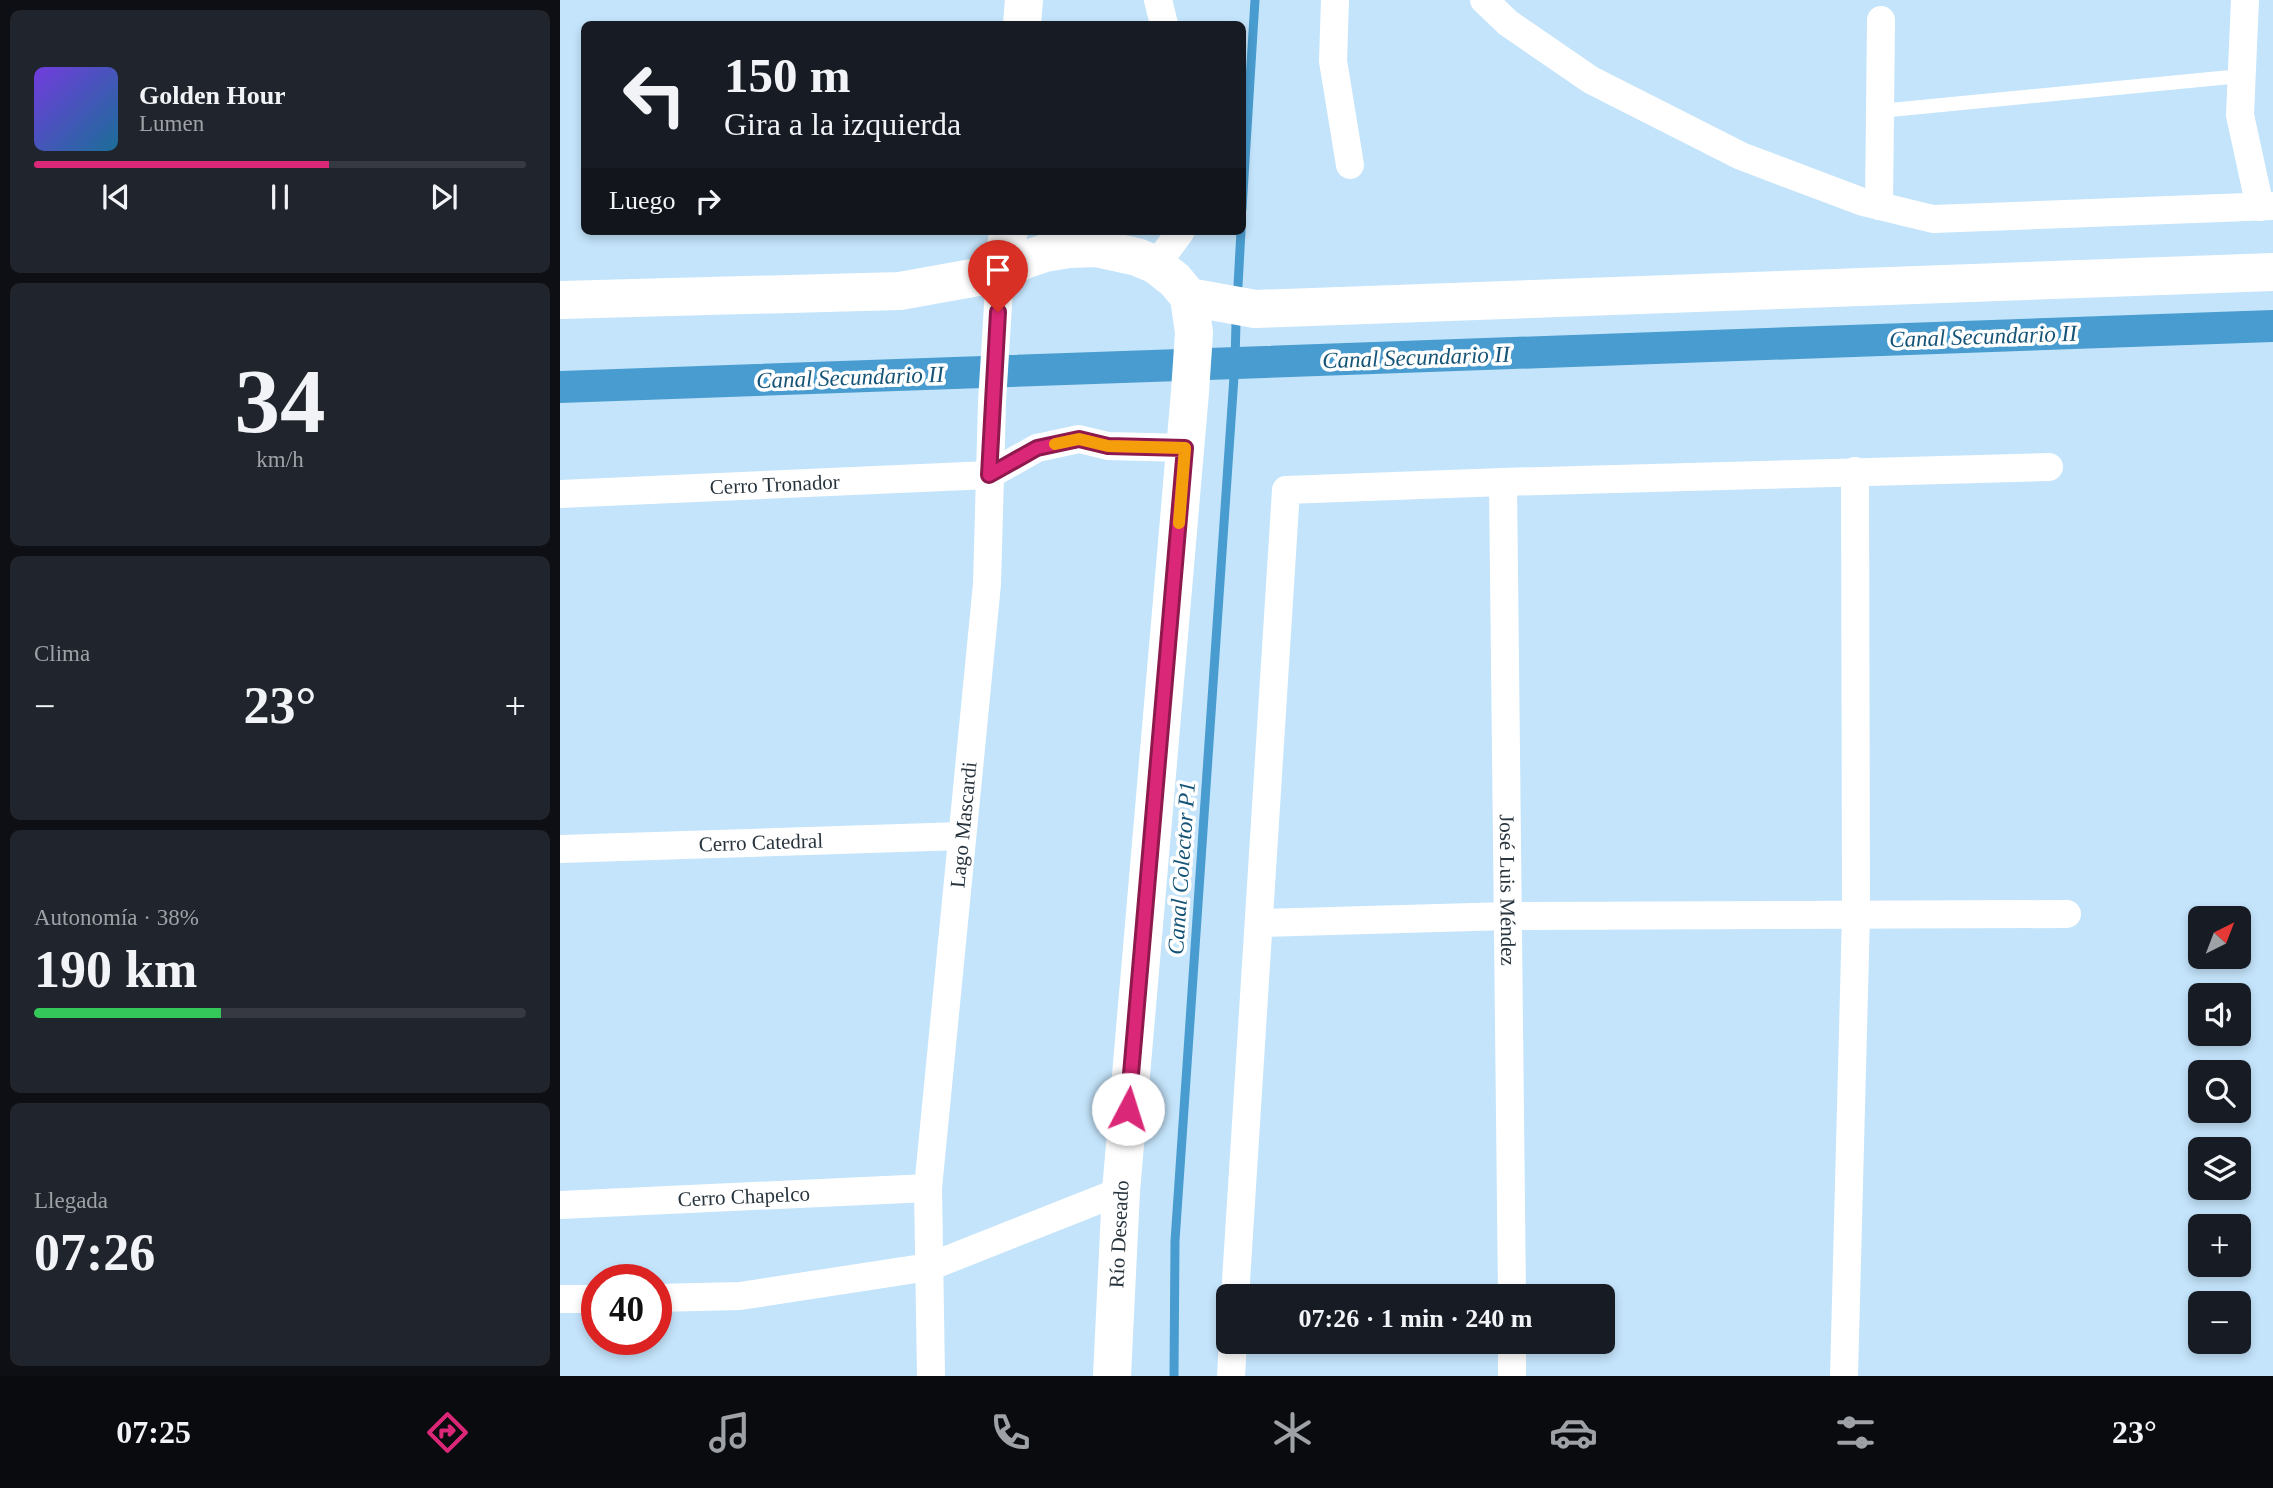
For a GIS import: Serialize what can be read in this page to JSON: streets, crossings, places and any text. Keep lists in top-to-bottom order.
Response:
{
  "streets": {
    "street": [
      "Cerro Tronador",
      "Lago Mascardi",
      "Cerro Catedral",
      "José Luis Méndez",
      "Cerro Chapelco",
      "Río Deseado"
    ]
  },
  "crossings": [
    ["Cerro Tronador", "Lago Mascardi"],
    ["Lago Mascardi", "Cerro Catedral"],
    ["Lago Mascardi", "Cerro Chapelco"]
  ],
  "water": ["Canal Secundario II", "Canal Colector P1"],
  "north": "top right",
  "page": {
    "turn": ["150 m", "Gira a la izquierda"],
    "song": ["Golden Hour", "Lumen"],
    "then": "Luego",
    "tile": [
      ["34", "km/h"],
      "Clima",
      ["Autonomía · 38%", "190 km"],
      ["Llegada", "07:26"]
    ],
    "heat": ["−", "23°", "+"],
    "map_buttons": ["+", "−"],
    "limit": "40",
    "trip": "07:26 · 1 min · 240 m",
    "tabs": ["07:25", "23°"]
  }
}
